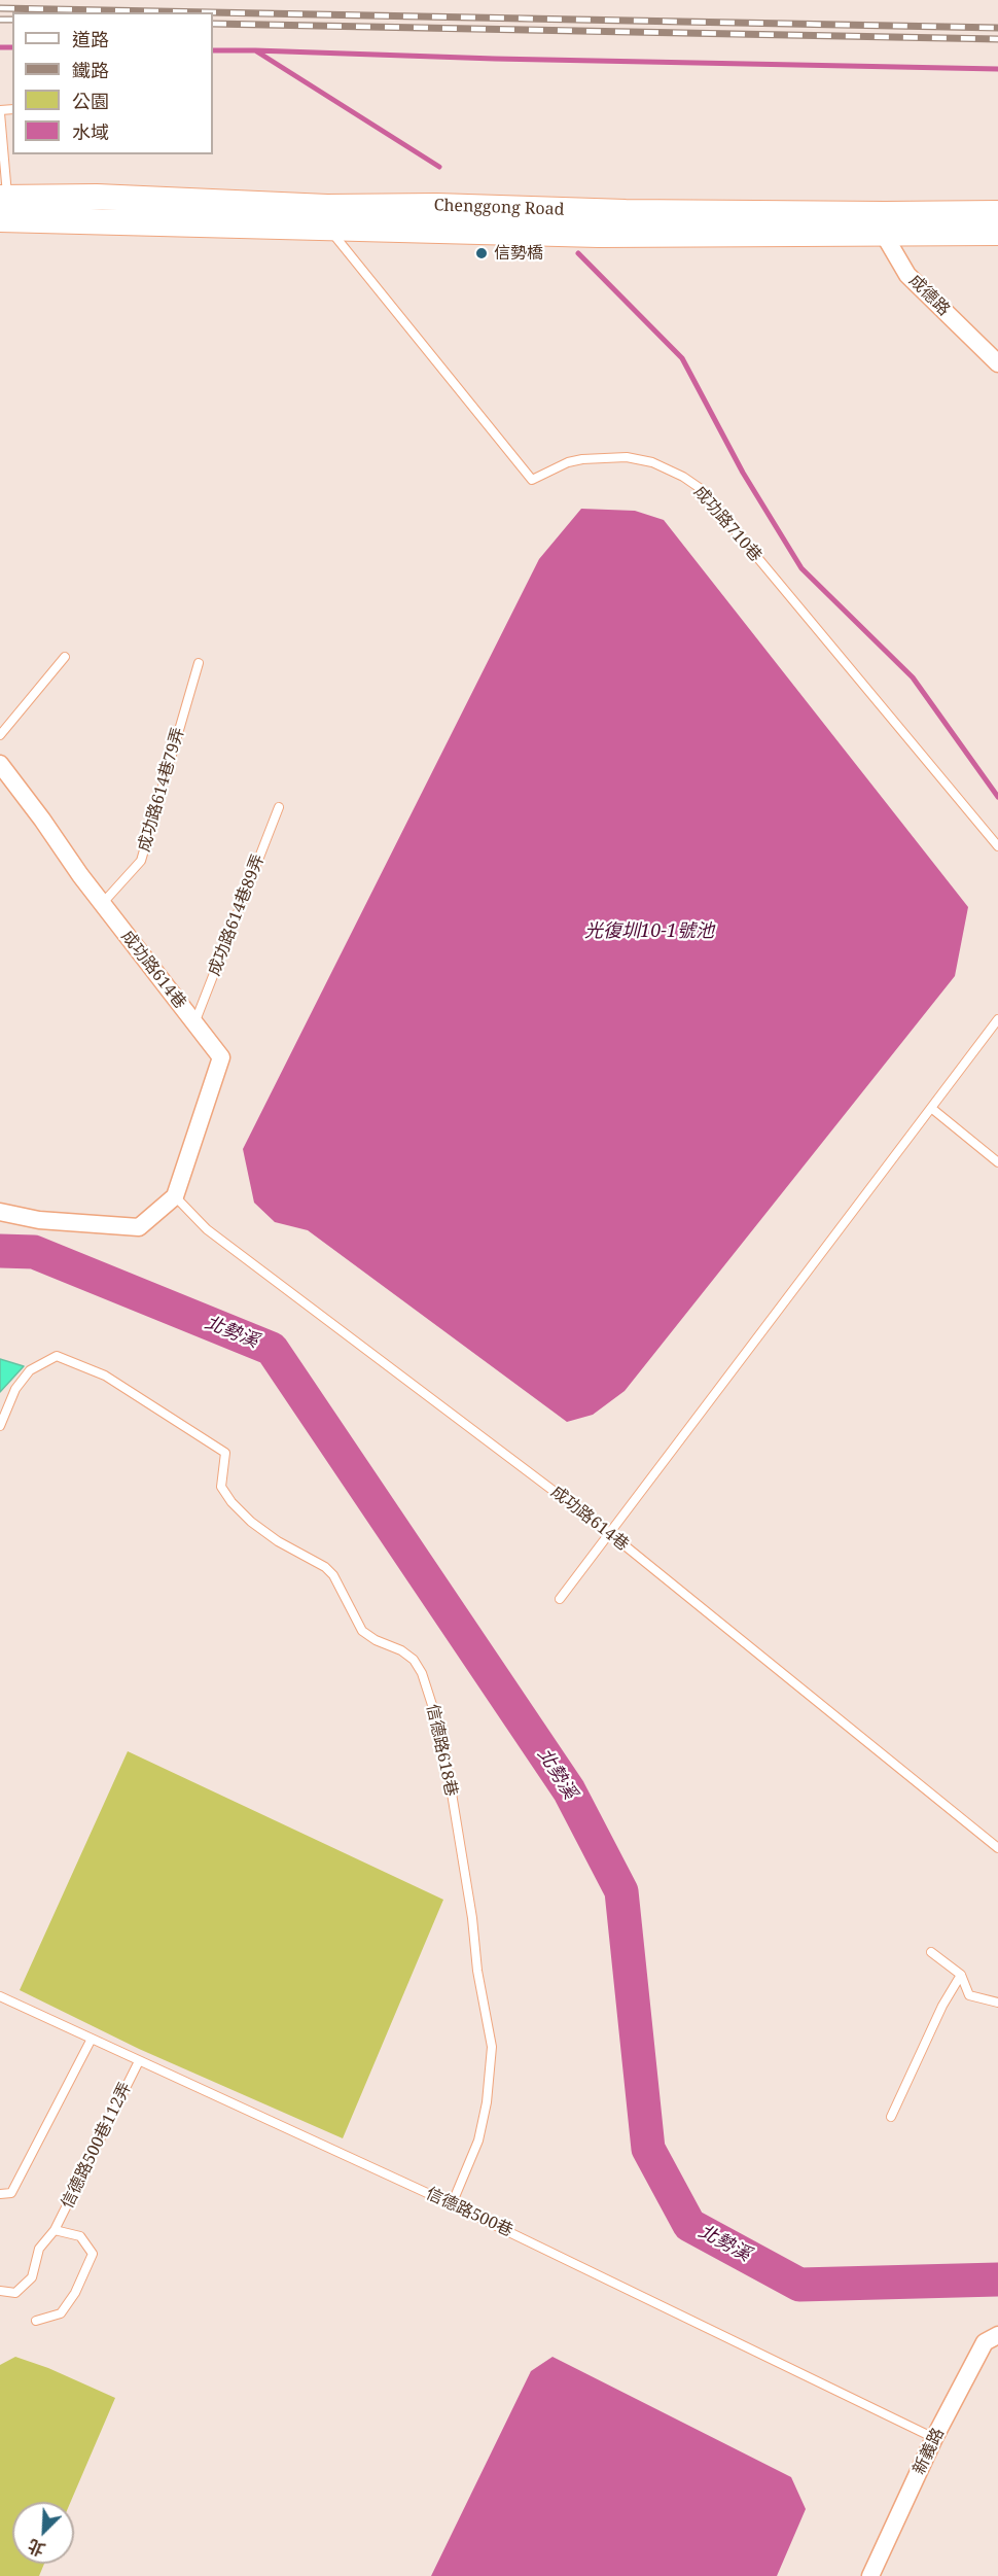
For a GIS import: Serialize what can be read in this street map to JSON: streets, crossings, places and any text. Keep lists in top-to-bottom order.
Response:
{
  "streets": {
    "street": [
      "Chenggong Road",
      "成德路",
      "成功路614巷",
      "新義路"
    ],
    "lane": [
      "成功路710巷",
      "成功路614巷79弄",
      "成功路614巷89弄",
      "信德路618巷",
      "信德路500巷112弄",
      "信德路500巷"
    ]
  },
  "crossings": [
    ["Chenggong Road", "成德路"],
    ["Chenggong Road", "成功路710巷"],
    ["成功路614巷79弄", "成功路614巷"],
    ["成功路614巷89弄", "成功路614巷"],
    ["信德路618巷", "信德路500巷"],
    ["信德路500巷112弄", "信德路500巷"],
    ["信德路500巷", "新義路"]
  ],
  "water": ["光復圳10-1號池", "北勢溪"],
  "places": ["信勢橋"],
  "legend": [
    "道路",
    "鐵路",
    "公園",
    "水域"
  ],
  "north": "bottom left"
}
